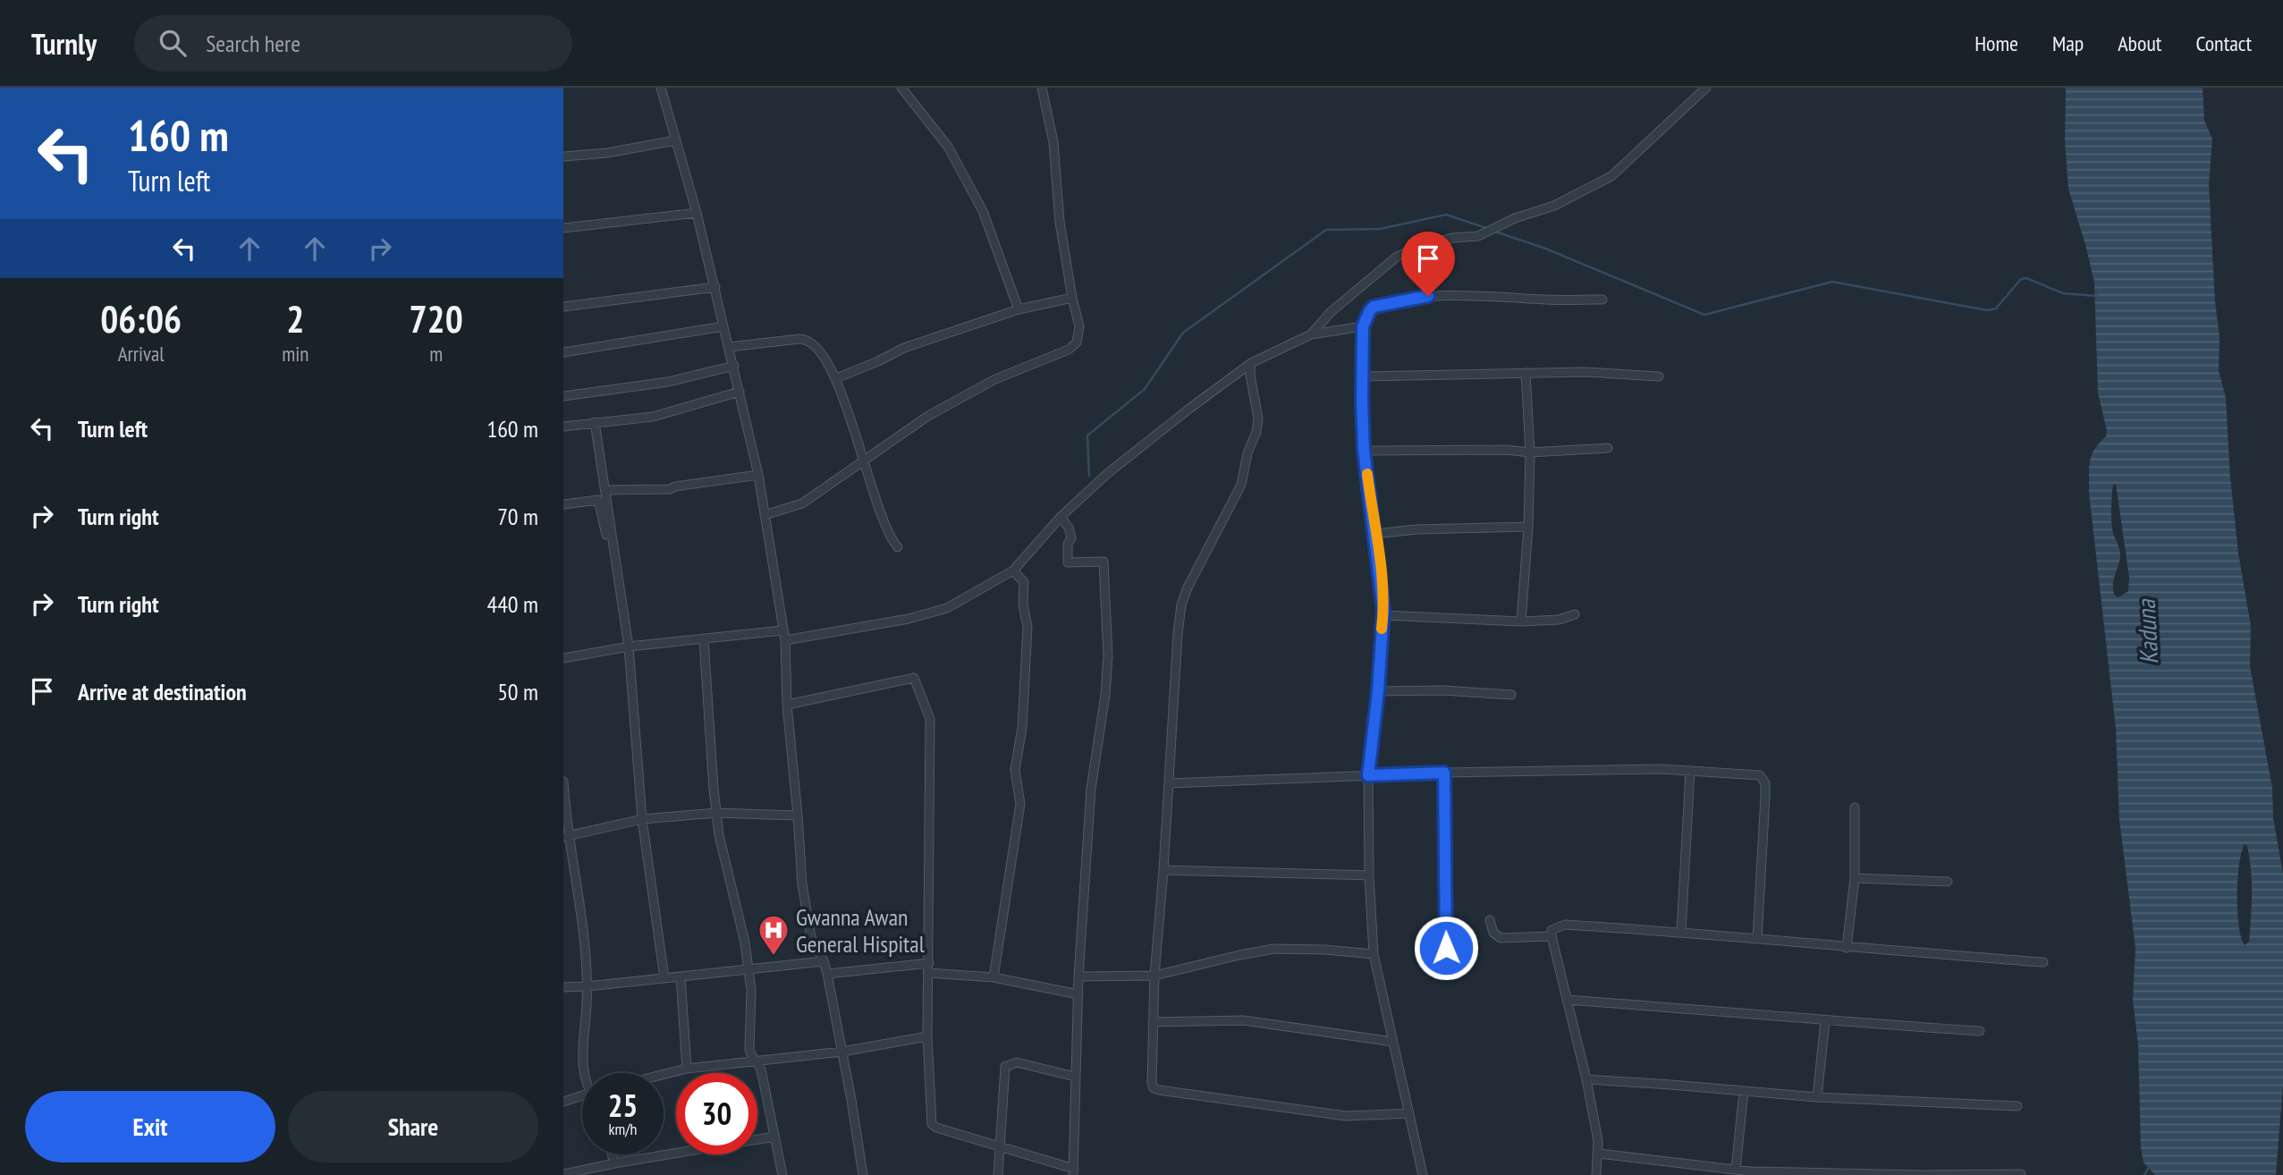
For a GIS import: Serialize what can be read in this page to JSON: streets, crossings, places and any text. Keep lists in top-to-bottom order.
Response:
{
  "water": ["Kaduna"],
  "places": {
    "hospital": ["Gwanna Awan General Hispital"]
  },
  "page": {
    "header": "Turnly",
    "search": "Search here",
    "nav": [
      "Home",
      "Map",
      "About",
      "Contact"
    ],
    "turn": ["160 m", "Turn left"],
    "eta": [
      "06:06",
      "Arrival",
      "2",
      "min",
      "720",
      "m"
    ],
    "list": [
      {
        "name": "Turn left",
        "value": "160 m"
      },
      {
        "name": "Turn right",
        "value": "70 m"
      },
      {
        "name": "Turn right",
        "value": "440 m"
      },
      {
        "name": "Arrive at destination",
        "value": "50 m"
      }
    ],
    "speed": "25 km/h",
    "limit": "30",
    "buttons": ["Exit", "Share"]
  }
}
